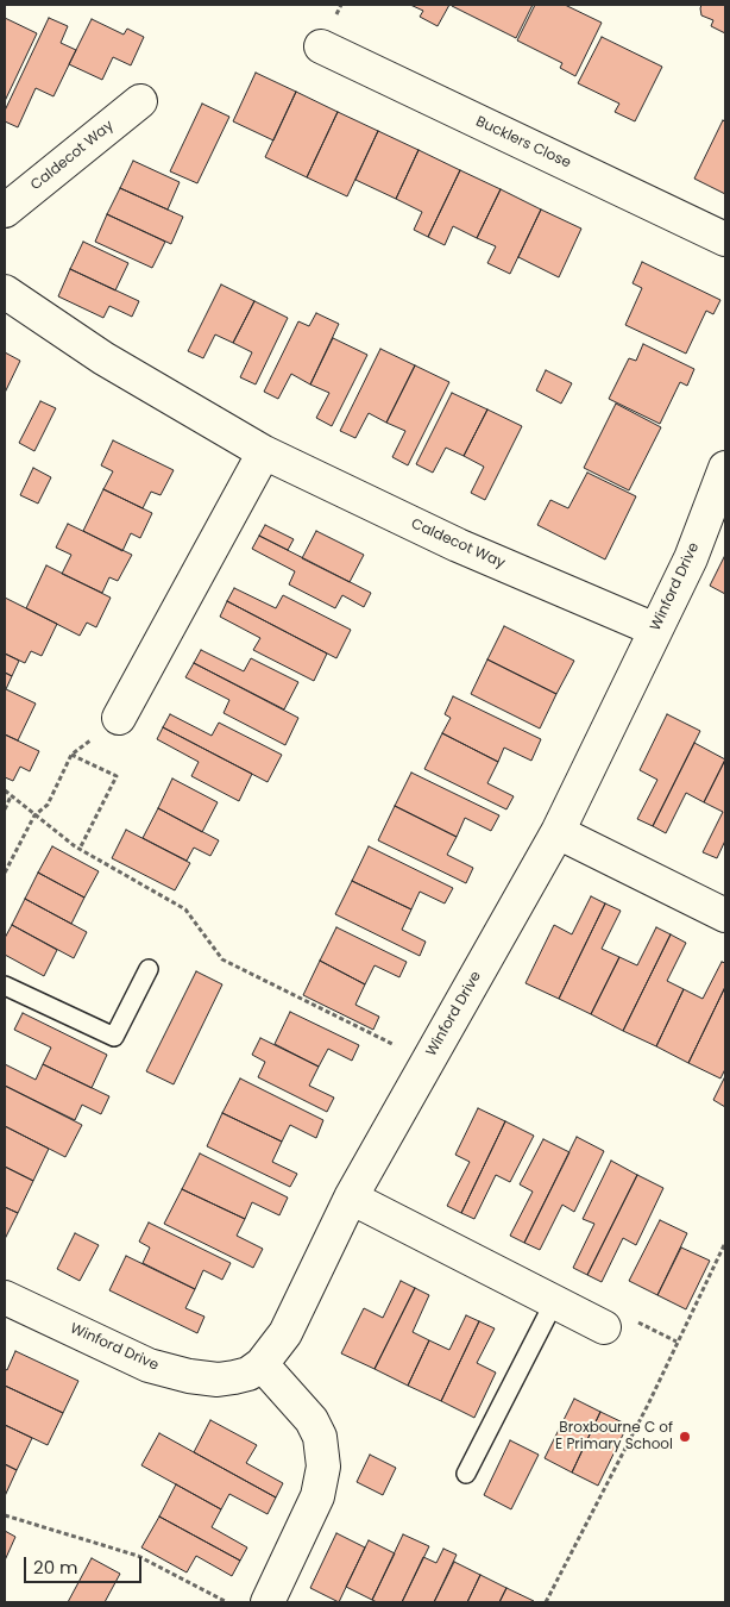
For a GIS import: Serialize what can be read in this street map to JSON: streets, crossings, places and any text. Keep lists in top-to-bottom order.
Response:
{
  "streets": {
    "street": ["Bucklers Close", "Caldecot Way", "Winford Drive"]
  },
  "crossings": [
    ["Caldecot Way", "Winford Drive"]
  ],
  "places": ["Broxbourne C of E Primary School"],
  "scale_bar": "20 m"
}
